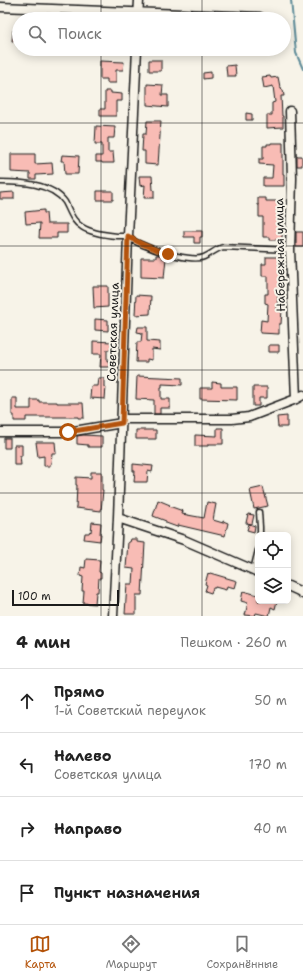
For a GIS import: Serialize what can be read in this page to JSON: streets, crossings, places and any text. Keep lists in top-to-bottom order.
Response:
{
  "streets": {
    "street": ["Набережная улица", "Советская улица"]
  },
  "scale_bar": "100 m",
  "page": {
    "search": "Поиск",
    "scale": "100 m",
    "heading": ["4 мин", "Пешком · 260 m"],
    "list": [
      ["Прямо", "1-й Советский переулок", "50 m"],
      ["Налево", "Советская улица", "170 m"],
      ["Направо", "40 m"],
      "Пункт назначения"
    ],
    "nav": ["Карта", "Маршрут", "Сохранённые"]
  }
}
